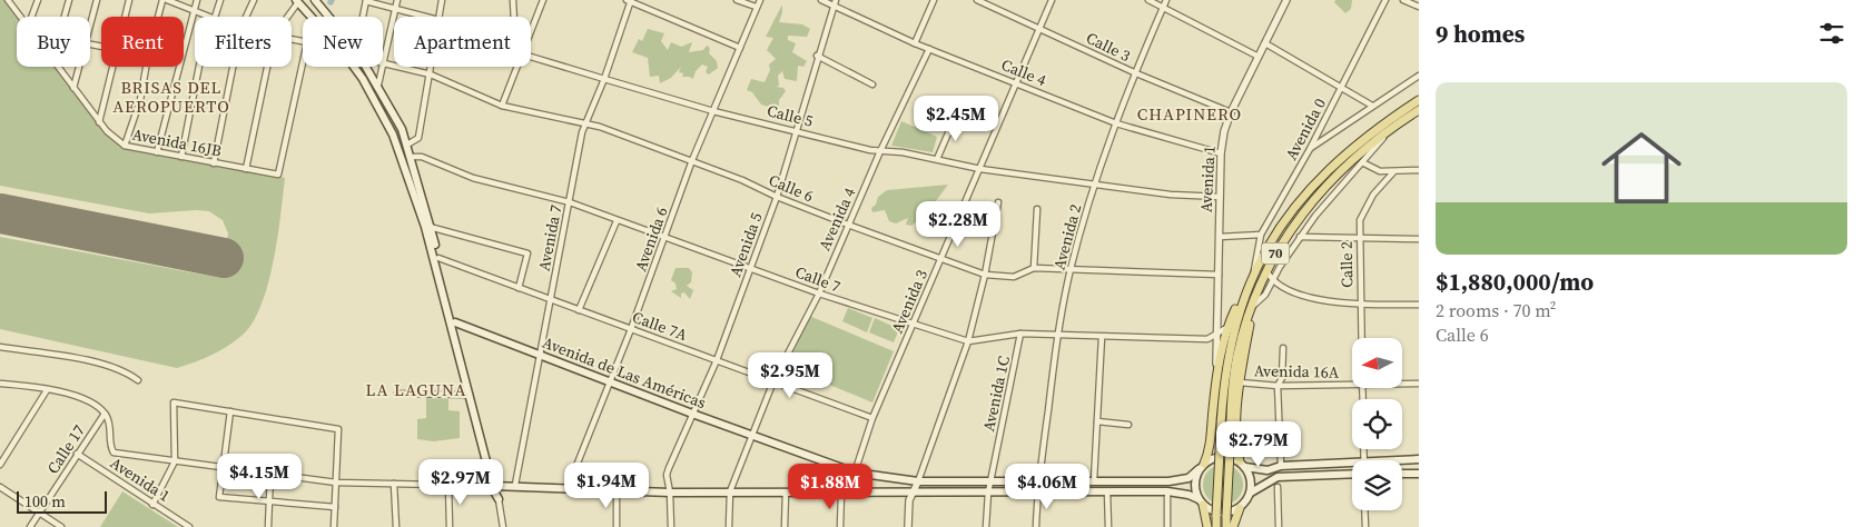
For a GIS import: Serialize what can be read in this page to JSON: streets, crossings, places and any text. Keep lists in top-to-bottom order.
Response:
{
  "streets": {
    "main road": ["70", "Avenida de Las Américas"],
    "street": [
      "Calle 3",
      "Calle 4",
      "Calle 5",
      "Avenida 0",
      "Avenida 16JB",
      "Avenida 1",
      "Calle 6",
      "Avenida 4",
      "Avenida 2",
      "Avenida 7",
      "Avenida 6",
      "Avenida 5",
      "Calle 2",
      "Calle 7",
      "Avenida 3",
      "Calle 7A",
      "Avenida 16A",
      "Avenida 1C",
      "Calle 17"
    ]
  },
  "crossings": [
    ["Calle 3", "Avenida 1"],
    ["Calle 3", "Avenida 2"],
    ["Calle 3", "Avenida 3"],
    ["Calle 4", "Avenida 1"],
    ["Calle 4", "Avenida 4"],
    ["Calle 4", "Avenida 2"],
    ["Calle 4", "Avenida 5"],
    ["Calle 4", "Avenida 3"],
    ["Calle 5", "Avenida 1"],
    ["Calle 5", "Avenida 4"],
    ["Calle 5", "Avenida 2"],
    ["Calle 5", "Avenida 7"],
    ["Calle 5", "Avenida 6"],
    ["Calle 5", "Avenida 5"],
    ["Calle 5", "Avenida 3"],
    ["Avenida 0", "70"],
    ["Avenida 1", "Calle 6"],
    ["Avenida 1", "Calle 7"],
    ["Avenida 1", "Calle 17"],
    ["Calle 6", "Avenida 4"],
    ["Calle 6", "Avenida 2"],
    ["Calle 6", "Avenida 7"],
    ["Calle 6", "Avenida 6"],
    ["Calle 6", "Avenida 5"],
    ["Calle 6", "Avenida 3"],
    ["Avenida 4", "Calle 7"],
    ["Avenida 4", "Calle 7A"],
    ["Avenida 4", "Avenida de Las Américas"],
    ["Avenida 2", "Calle 7"],
    ["Avenida 2", "Avenida de Las Américas"],
    ["Avenida 7", "Calle 7"],
    ["Avenida 7", "Calle 7A"],
    ["Avenida 7", "Avenida de Las Américas"],
    ["Avenida 6", "Calle 7"],
    ["Avenida 6", "Calle 7A"],
    ["Avenida 6", "Avenida de Las Américas"],
    ["Avenida 5", "Calle 7"],
    ["Avenida 5", "Calle 7A"],
    ["Avenida 5", "Avenida de Las Américas"],
    ["Calle 7", "Avenida 3"],
    ["Calle 7", "Avenida 1C"],
    ["Avenida 3", "Calle 7A"],
    ["Avenida 3", "Avenida de Las Américas"],
    ["Avenida de Las Américas", "Avenida 1C"]
  ],
  "districts": ["BRISAS DEL AEROPUERTO", "CHAPINERO", "LA LAGUNA"],
  "scale_bar": "100 m",
  "north": "left",
  "page": {
    "heading": "9 homes",
    "chip": [
      "Buy",
      "Rent",
      "Filters",
      "New",
      "Apartment"
    ],
    "list": [
      {
        "name": "$1,880,000/mo",
        "note": "2 rooms · 70 m² · Calle 6"
      }
    ],
    "price": [
      "$2.45M",
      "$2.28M",
      "$2.95M",
      "$2.79M",
      "$4.15M",
      "$2.97M",
      "$1.94M",
      "$1.88M",
      "$4.06M"
    ],
    "scale": "100 m"
  }
}
